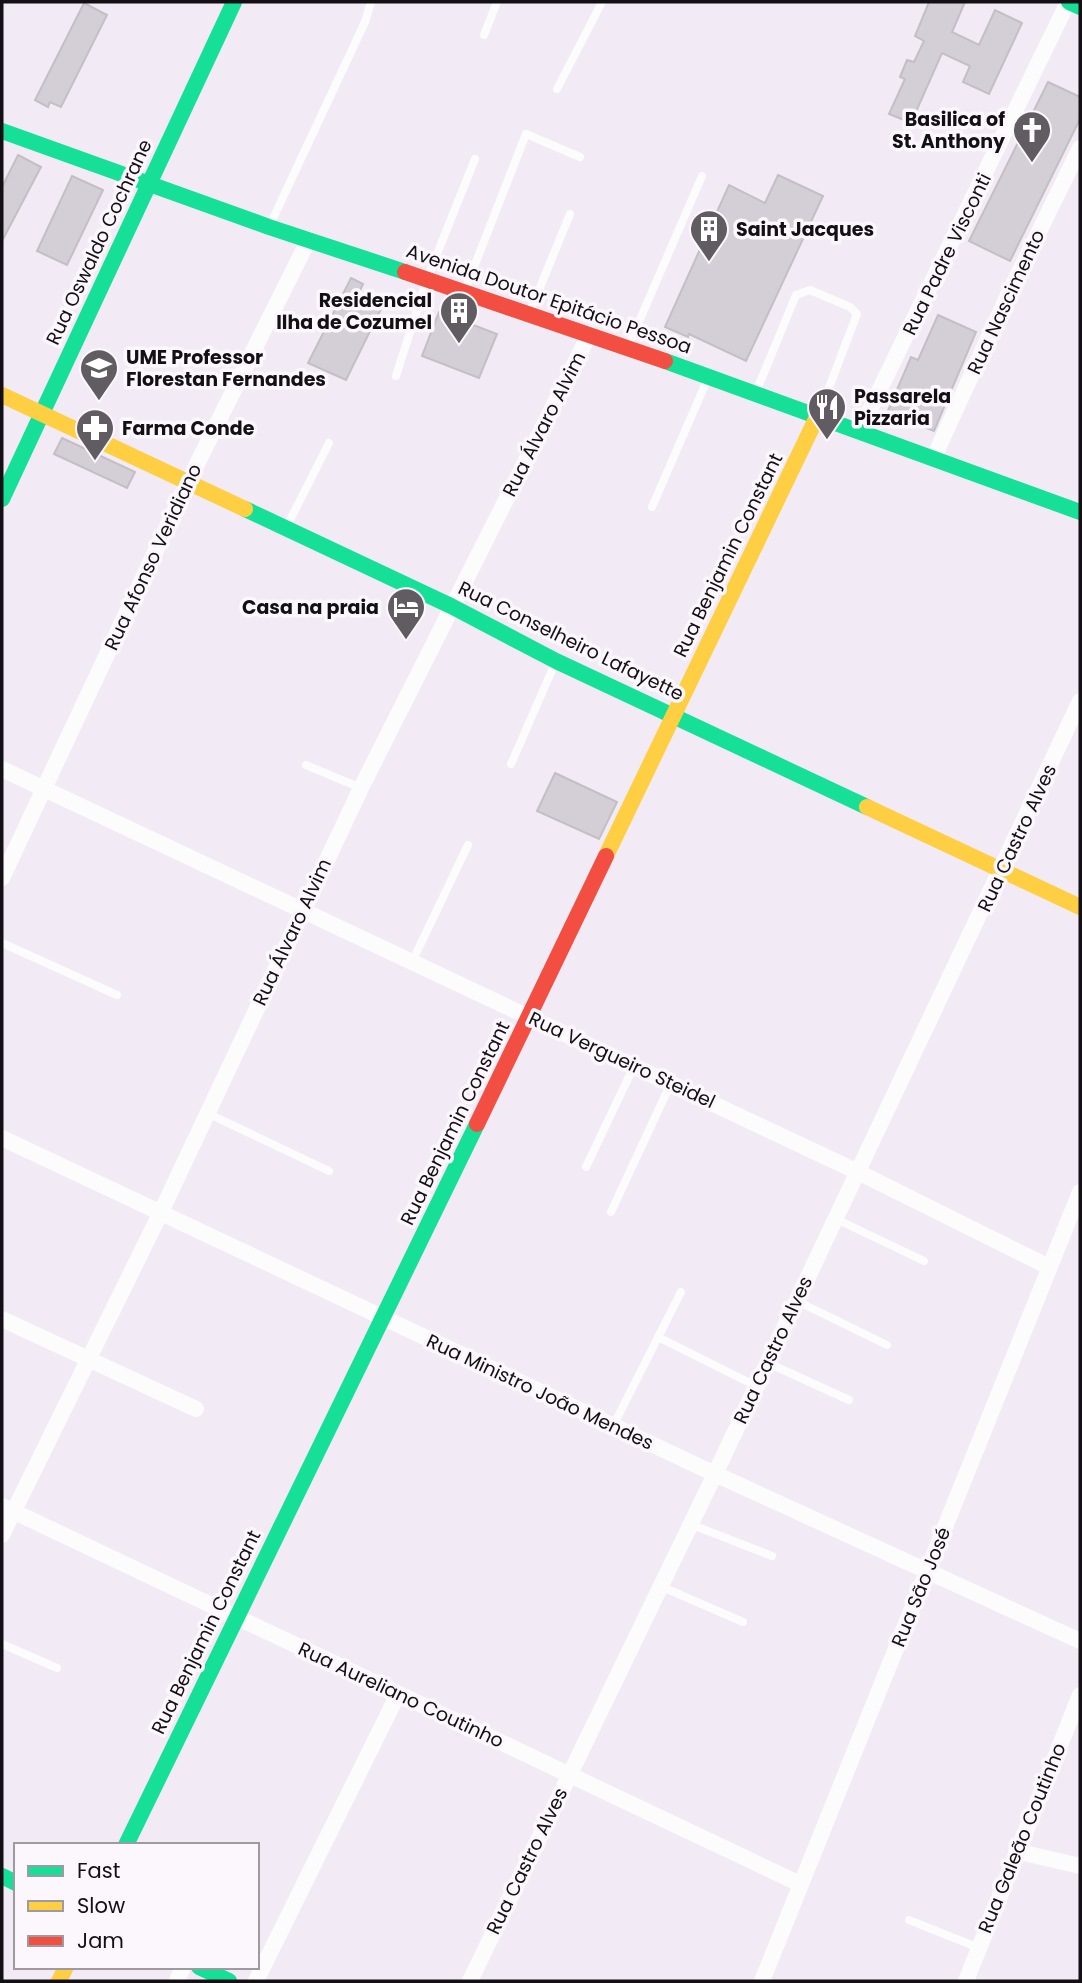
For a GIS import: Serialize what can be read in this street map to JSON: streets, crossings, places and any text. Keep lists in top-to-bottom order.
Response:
{
  "streets": {
    "main road": [
      "Rua Oswaldo Cochrane",
      "Avenida Doutor Epitácio Pessoa",
      "Rua Benjamin Constant",
      "Rua Conselheiro Lafayette"
    ],
    "street": [
      "Rua Padre Visconti",
      "Rua Nascimento",
      "Rua Álvaro Alvim",
      "Rua Afonso Veridiano",
      "Rua Castro Alves",
      "Rua Vergueiro Steidel",
      "Rua Ministro João Mendes",
      "Rua São José",
      "Rua Aureliano Coutinho",
      "Rua Galeão Coutinho"
    ]
  },
  "crossings": [
    ["Rua Oswaldo Cochrane", "Avenida Doutor Epitácio Pessoa"],
    ["Rua Oswaldo Cochrane", "Rua Conselheiro Lafayette"],
    ["Rua Padre Visconti", "Avenida Doutor Epitácio Pessoa"],
    ["Avenida Doutor Epitácio Pessoa", "Rua Nascimento"],
    ["Avenida Doutor Epitácio Pessoa", "Rua Álvaro Alvim"],
    ["Avenida Doutor Epitácio Pessoa", "Rua Benjamin Constant"],
    ["Avenida Doutor Epitácio Pessoa", "Rua Afonso Veridiano"],
    ["Rua Álvaro Alvim", "Rua Conselheiro Lafayette"],
    ["Rua Álvaro Alvim", "Rua Vergueiro Steidel"],
    ["Rua Álvaro Alvim", "Rua Ministro João Mendes"],
    ["Rua Álvaro Alvim", "Rua Aureliano Coutinho"],
    ["Rua Benjamin Constant", "Rua Conselheiro Lafayette"],
    ["Rua Benjamin Constant", "Rua Vergueiro Steidel"],
    ["Rua Benjamin Constant", "Rua Ministro João Mendes"],
    ["Rua Benjamin Constant", "Rua Aureliano Coutinho"],
    ["Rua Afonso Veridiano", "Rua Conselheiro Lafayette"],
    ["Rua Afonso Veridiano", "Rua Vergueiro Steidel"],
    ["Rua Conselheiro Lafayette", "Rua Castro Alves"],
    ["Rua Castro Alves", "Rua Vergueiro Steidel"],
    ["Rua Castro Alves", "Rua Ministro João Mendes"],
    ["Rua Castro Alves", "Rua Aureliano Coutinho"],
    ["Rua Vergueiro Steidel", "Rua São José"],
    ["Rua Ministro João Mendes", "Rua São José"],
    ["Rua São José", "Rua Aureliano Coutinho"]
  ],
  "places": {
    "church": ["Basilica of St. Anthony"],
    "building": ["Saint Jacques", "Residencial Ilha de Cozumel"],
    "school or university": ["UME Professor Florestan Fernandes"],
    "restaurant": ["Passarela Pizzaria"],
    "pharmacy": ["Farma Conde"],
    "hotel": ["Casa na praia"]
  },
  "legend": ["Fast", "Slow", "Jam"]
}
